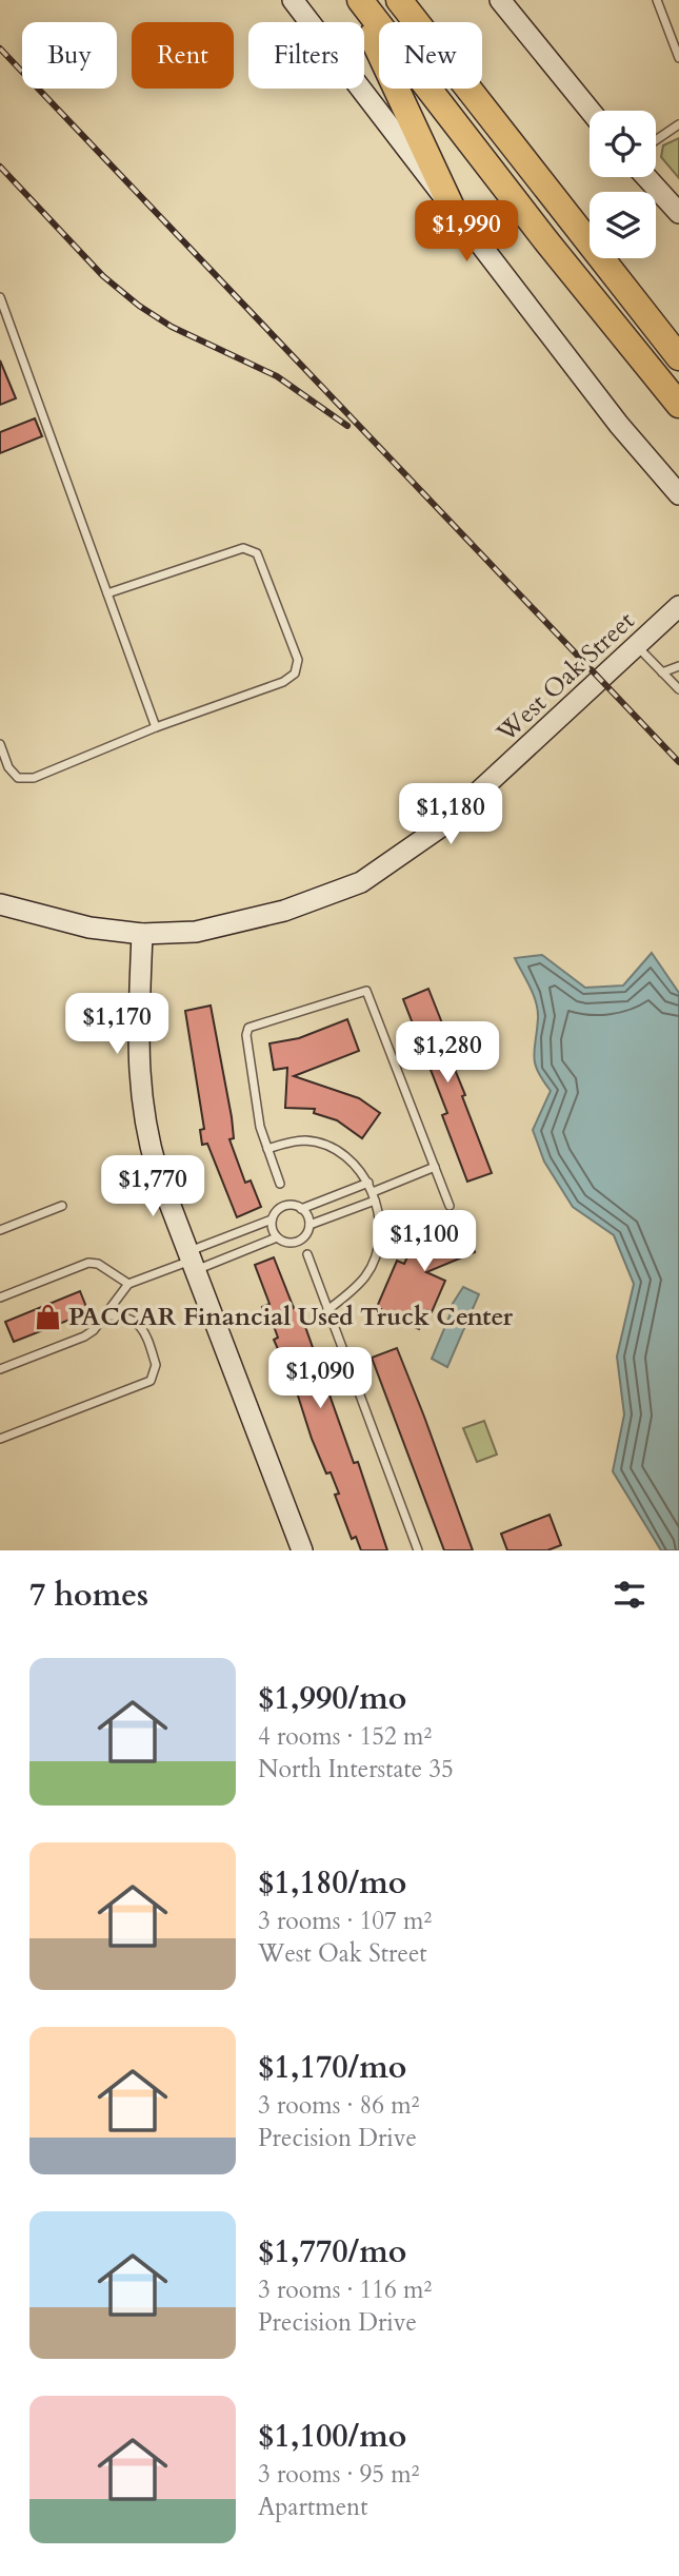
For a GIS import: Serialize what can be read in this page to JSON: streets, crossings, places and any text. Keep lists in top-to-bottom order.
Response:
{
  "streets": {
    "street": ["West Oak Street"]
  },
  "places": {
    "shop": ["PACCAR Financial Used Truck Center"]
  },
  "page": {
    "chip": [
      "Buy",
      "Rent",
      "Filters",
      "New"
    ],
    "price": [
      "$1,990",
      "$1,180",
      "$1,170",
      "$1,280",
      "$1,770",
      "$1,100",
      "$1,090"
    ],
    "heading": "7 homes",
    "list": [
      {
        "name": "$1,990/mo",
        "note": "4 rooms · 152 m² · North Interstate 35"
      },
      {
        "name": "$1,180/mo",
        "note": "3 rooms · 107 m² · West Oak Street"
      },
      {
        "name": "$1,170/mo",
        "note": "3 rooms · 86 m² · Precision Drive"
      },
      {
        "name": "$1,770/mo",
        "note": "3 rooms · 116 m² · Precision Drive"
      },
      {
        "name": "$1,100/mo",
        "note": "3 rooms · 95 m² · Apartment"
      }
    ]
  }
}
